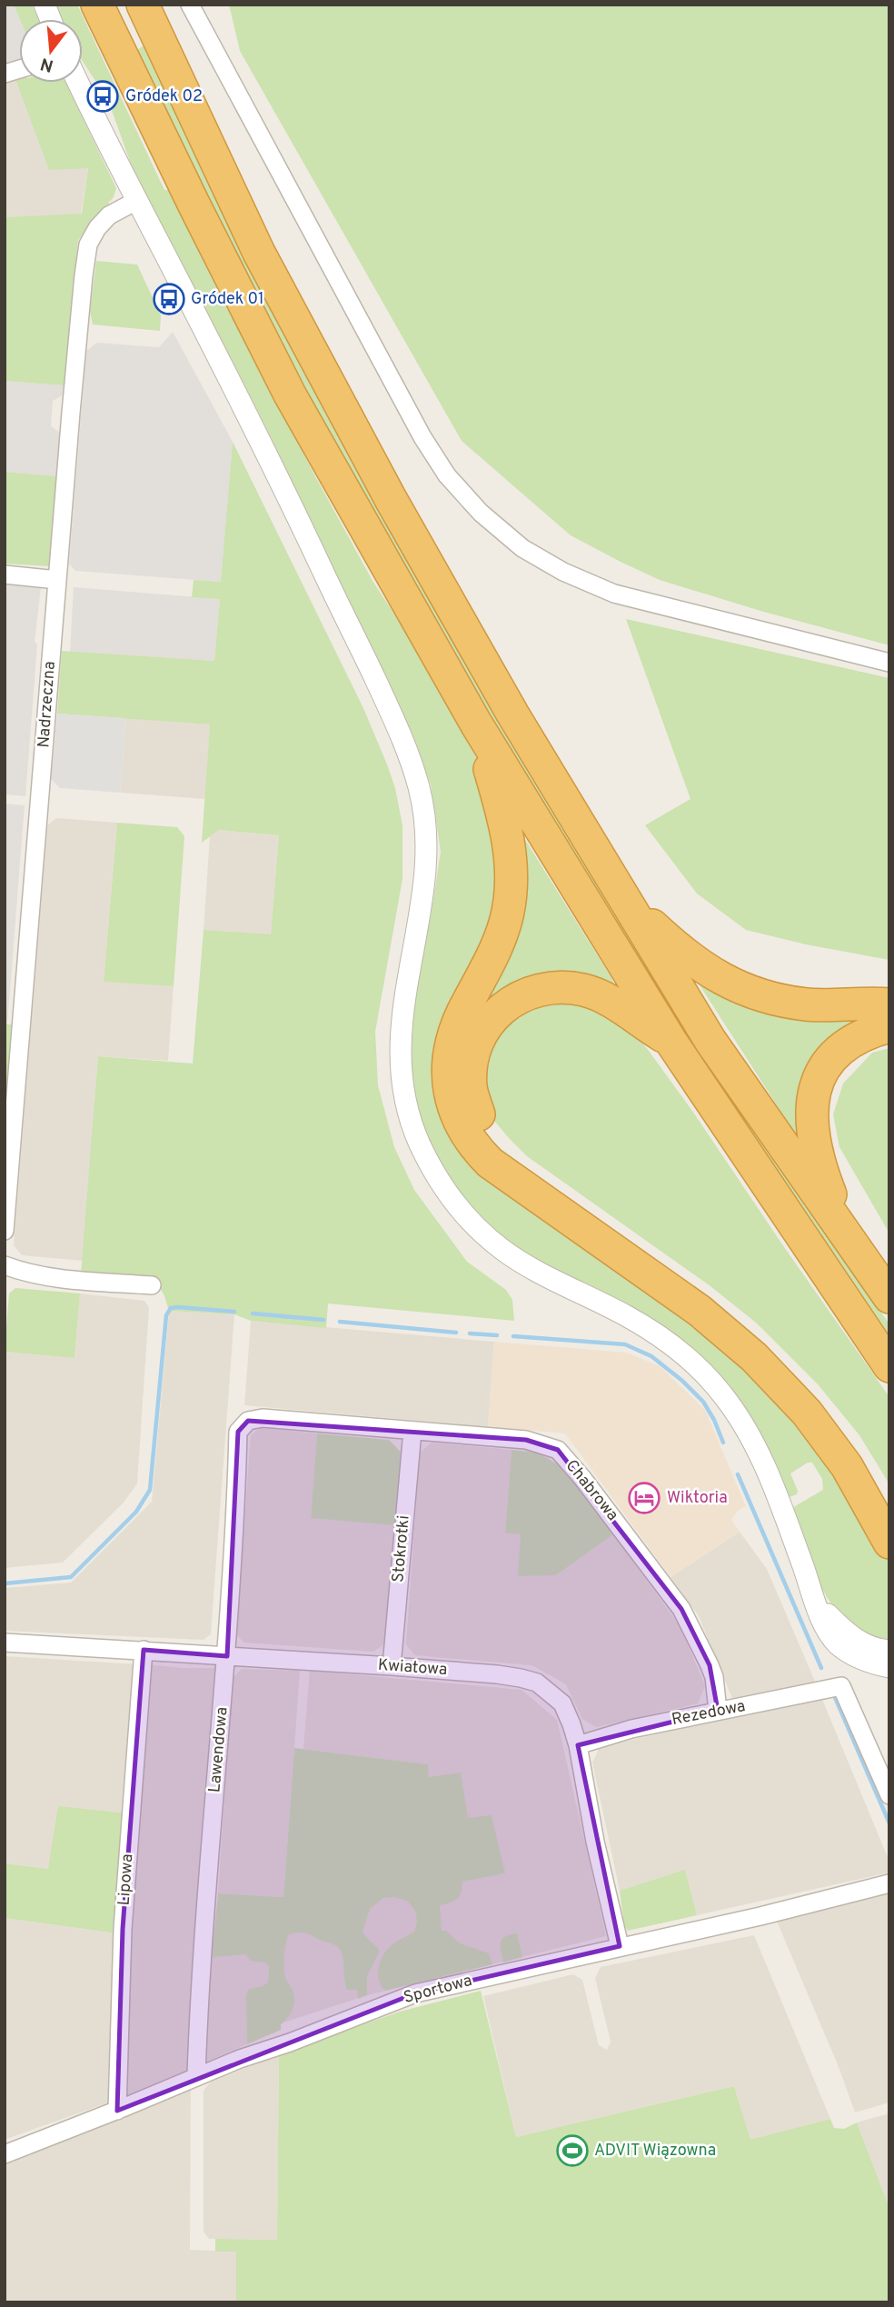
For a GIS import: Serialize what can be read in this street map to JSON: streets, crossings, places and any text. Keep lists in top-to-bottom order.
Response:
{
  "streets": {
    "street": [
      "Nadrzeczna",
      "Chabrowa",
      "Stokrotki",
      "Kwiatowa",
      "Rezedowa",
      "Lawendowa",
      "Lipowa",
      "Sportowa"
    ]
  },
  "crossings": [
    ["Chabrowa", "Stokrotki"],
    ["Chabrowa", "Rezedowa"],
    ["Chabrowa", "Lawendowa"],
    ["Stokrotki", "Kwiatowa"],
    ["Kwiatowa", "Rezedowa"],
    ["Kwiatowa", "Lawendowa"],
    ["Kwiatowa", "Lipowa"],
    ["Kwiatowa", "Sportowa"],
    ["Lawendowa", "Sportowa"],
    ["Lipowa", "Sportowa"]
  ],
  "places": {
    "bus stop": ["Gródek 02", "Gródek 01"],
    "hotel": ["Wiktoria"],
    "sports": ["ADVIT Wiązowna"]
  },
  "north": "bottom"
}
